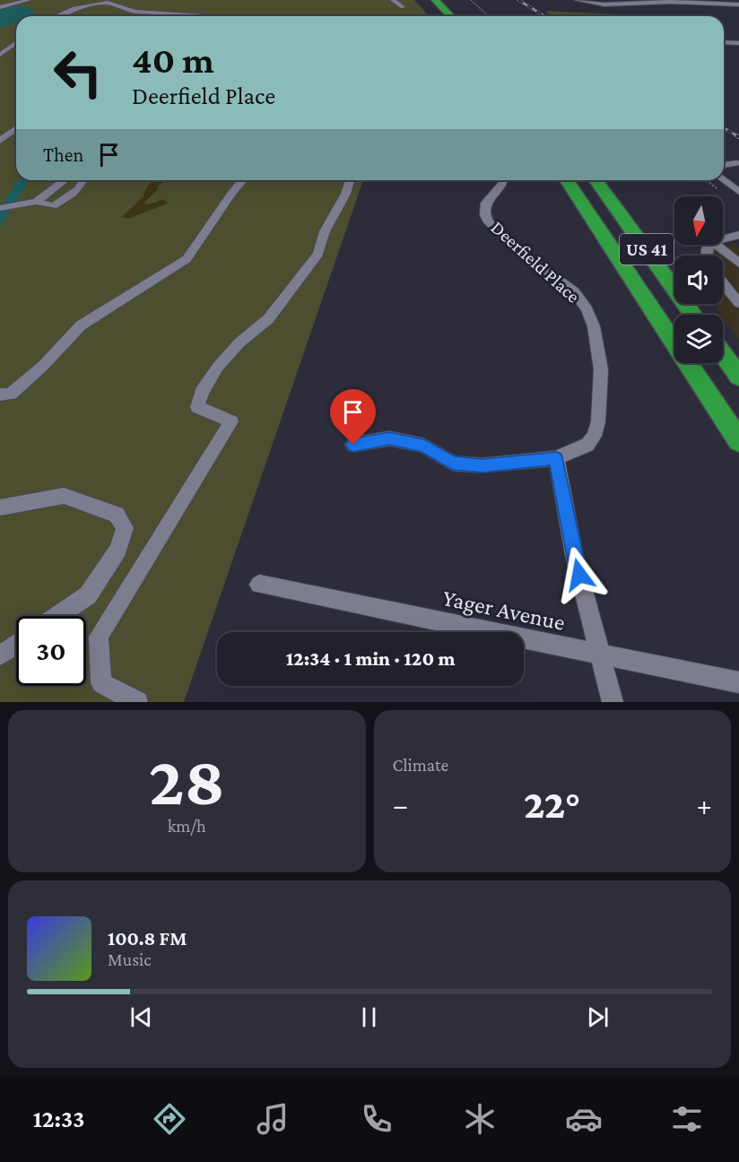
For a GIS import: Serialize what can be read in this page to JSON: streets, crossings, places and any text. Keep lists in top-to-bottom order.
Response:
{
  "streets": {
    "highway": ["US 41"],
    "street": ["Deerfield Place", "Yager Avenue"]
  },
  "north": "bottom",
  "page": {
    "turn": ["40 m", "Deerfield Place"],
    "then": "Then",
    "limit": "30",
    "trip": "12:34 · 1 min · 120 m",
    "tile": [
      ["28", "km/h"],
      "Climate"
    ],
    "heat": ["−", "22°", "+"],
    "song": ["100.8 FM", "Music"],
    "tabs": "12:33"
  }
}
